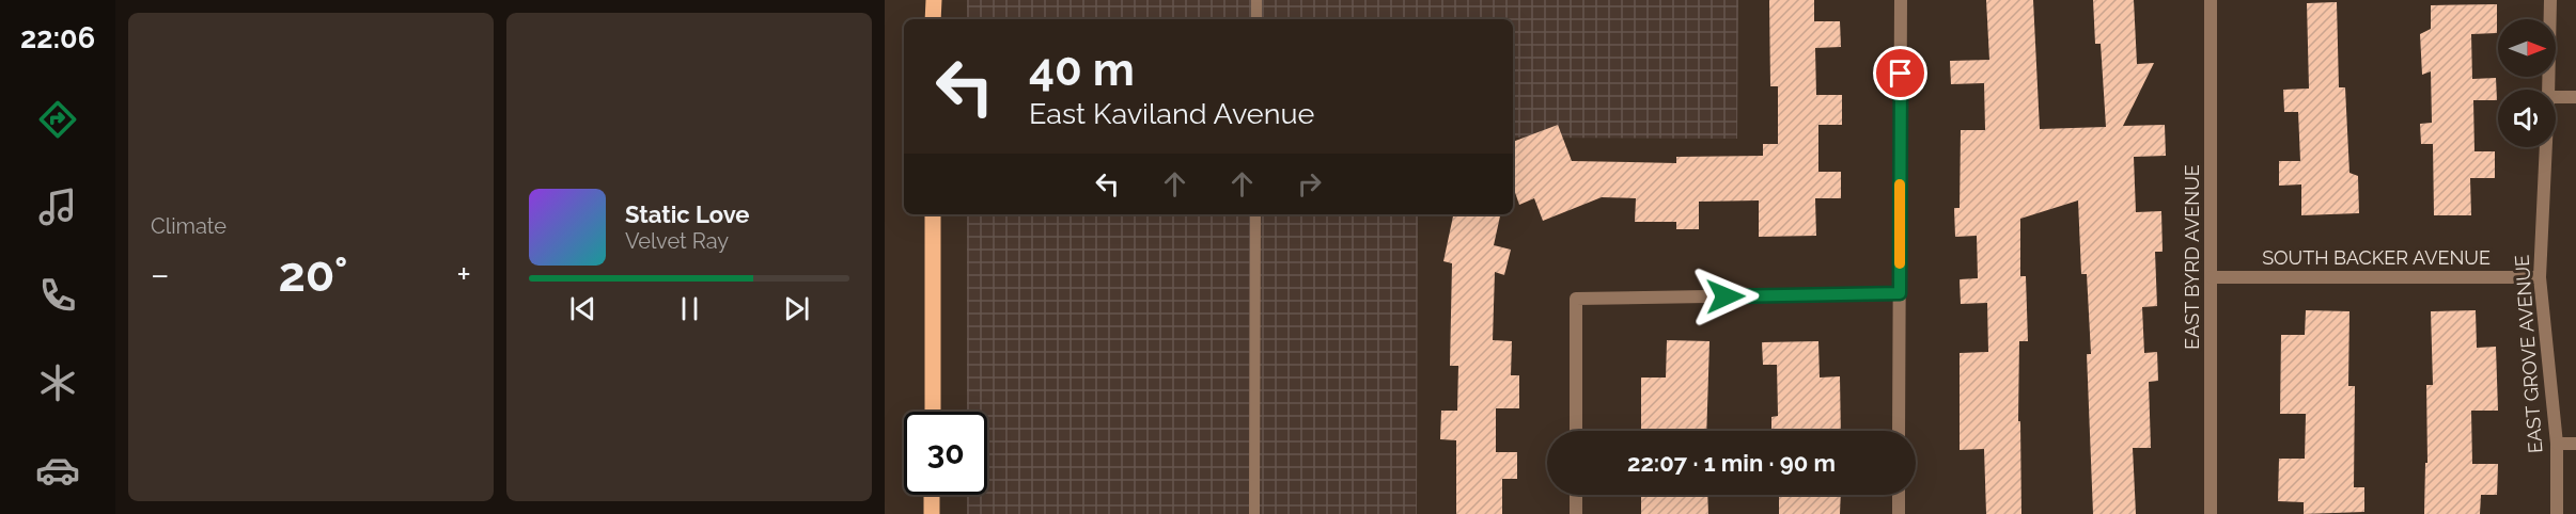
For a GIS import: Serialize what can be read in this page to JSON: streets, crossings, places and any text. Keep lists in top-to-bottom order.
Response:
{
  "streets": {
    "street": ["EAST BYRD AVENUE", "SOUTH BACKER AVENUE", "EAST GROVE AVENUE"]
  },
  "crossings": [
    ["EAST BYRD AVENUE", "SOUTH BACKER AVENUE"],
    ["SOUTH BACKER AVENUE", "EAST GROVE AVENUE"]
  ],
  "north": "right",
  "page": {
    "tabs": "22:06",
    "tile": "Climate",
    "turn": ["40 m", "East Kaviland Avenue"],
    "song": ["Static Love", "Velvet Ray"],
    "heat": ["−", "20°", "+"],
    "limit": "30",
    "trip": "22:07 · 1 min · 90 m"
  }
}
